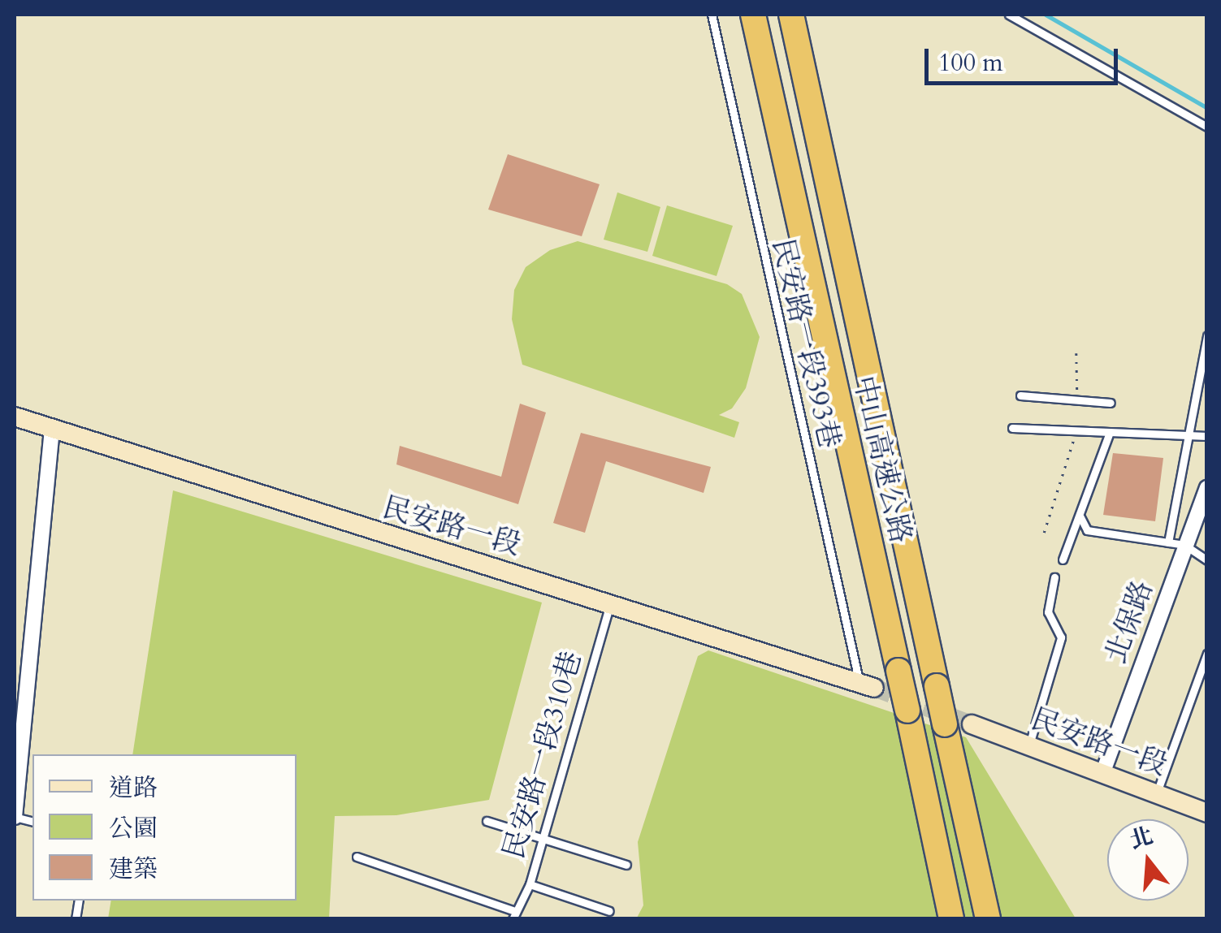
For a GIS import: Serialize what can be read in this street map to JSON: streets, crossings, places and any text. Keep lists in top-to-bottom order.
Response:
{
  "streets": {
    "highway": ["中山高速公路"],
    "street": ["民安路一段", "北保路"],
    "lane": ["民安路一段393巷", "民安路一段310巷"]
  },
  "crossings": [
    ["民安路一段393巷", "民安路一段"],
    ["民安路一段", "北保路"],
    ["民安路一段", "民安路一段310巷"]
  ],
  "legend": ["道路", "公園", "建築"],
  "scale_bar": "100 m",
  "north": "top"
}
